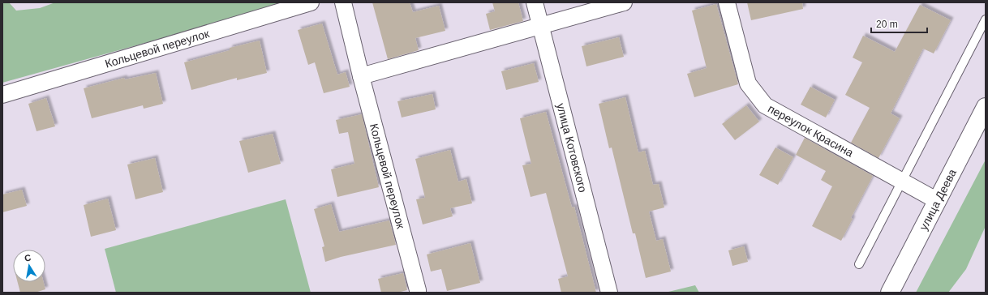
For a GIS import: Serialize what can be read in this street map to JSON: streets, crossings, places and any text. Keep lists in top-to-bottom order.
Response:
{
  "streets": {
    "main road": ["улица Деева"],
    "street": ["Кольцевой переулок", "переулок Красина", "улица Котовского"]
  },
  "crossings": [
    ["переулок Красина", "улица Деева"]
  ],
  "scale_bar": "20 m",
  "north": "top"
}
